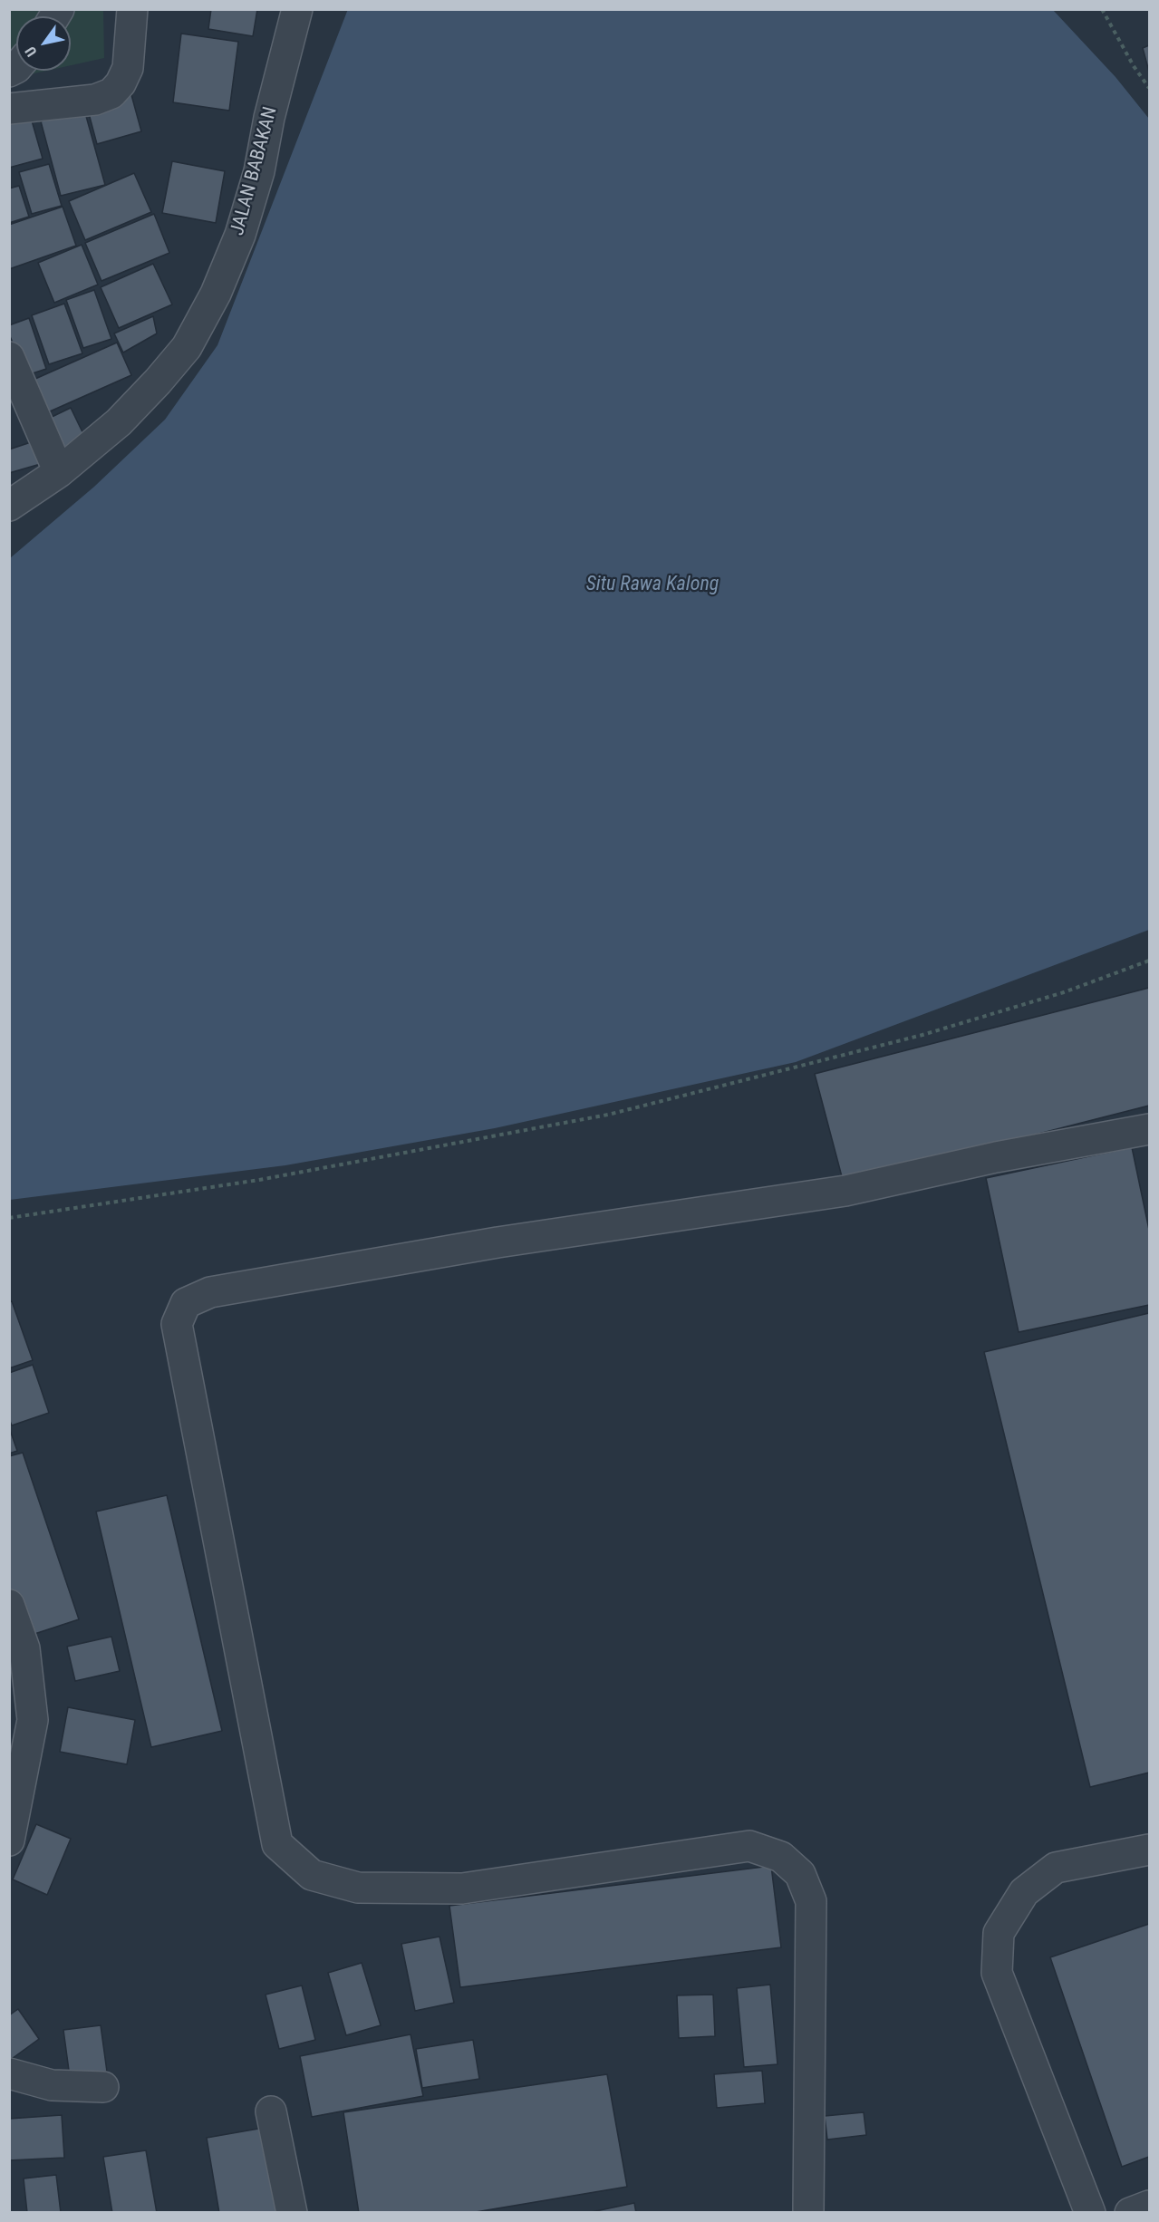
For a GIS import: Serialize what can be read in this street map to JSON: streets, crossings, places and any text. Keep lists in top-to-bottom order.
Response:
{
  "streets": {
    "street": ["JALAN BABAKAN"]
  },
  "water": ["Situ Rawa Kalong"],
  "north": "bottom left"
}
